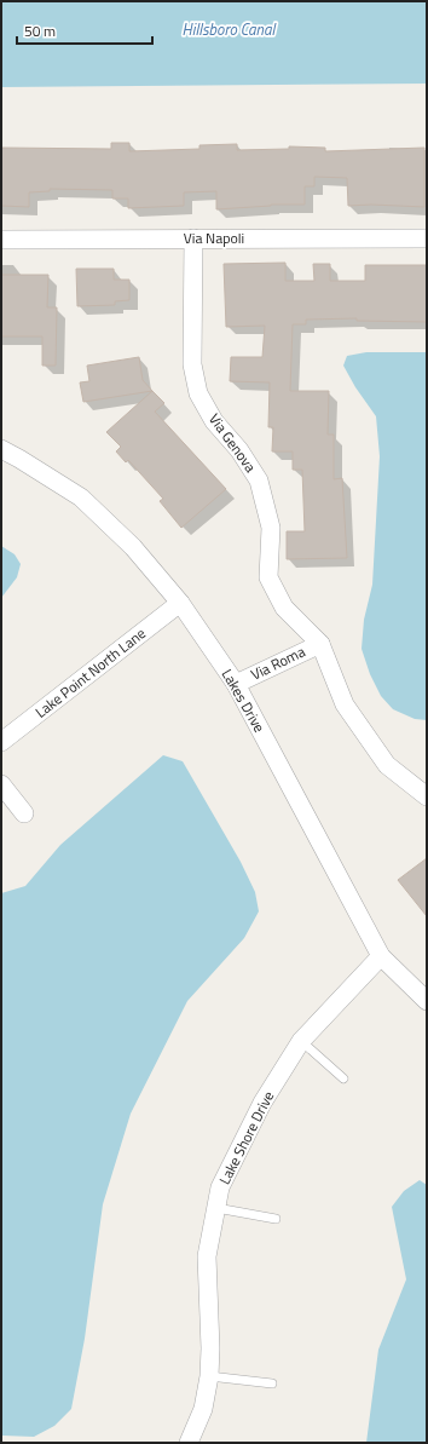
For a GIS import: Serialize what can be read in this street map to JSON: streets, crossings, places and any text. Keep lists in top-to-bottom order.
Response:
{
  "streets": {
    "street": [
      "Via Napoli",
      "Via Genova",
      "Via Roma",
      "Lake Point North Lane",
      "Lakes Drive",
      "Lake Shore Drive"
    ]
  },
  "crossings": [
    ["Via Napoli", "Via Genova"],
    ["Via Genova", "Via Roma"],
    ["Via Roma", "Lakes Drive"],
    ["Lake Point North Lane", "Lakes Drive"],
    ["Lakes Drive", "Lake Shore Drive"]
  ],
  "water": ["Hillsboro Canal"],
  "scale_bar": "50 m"
}
